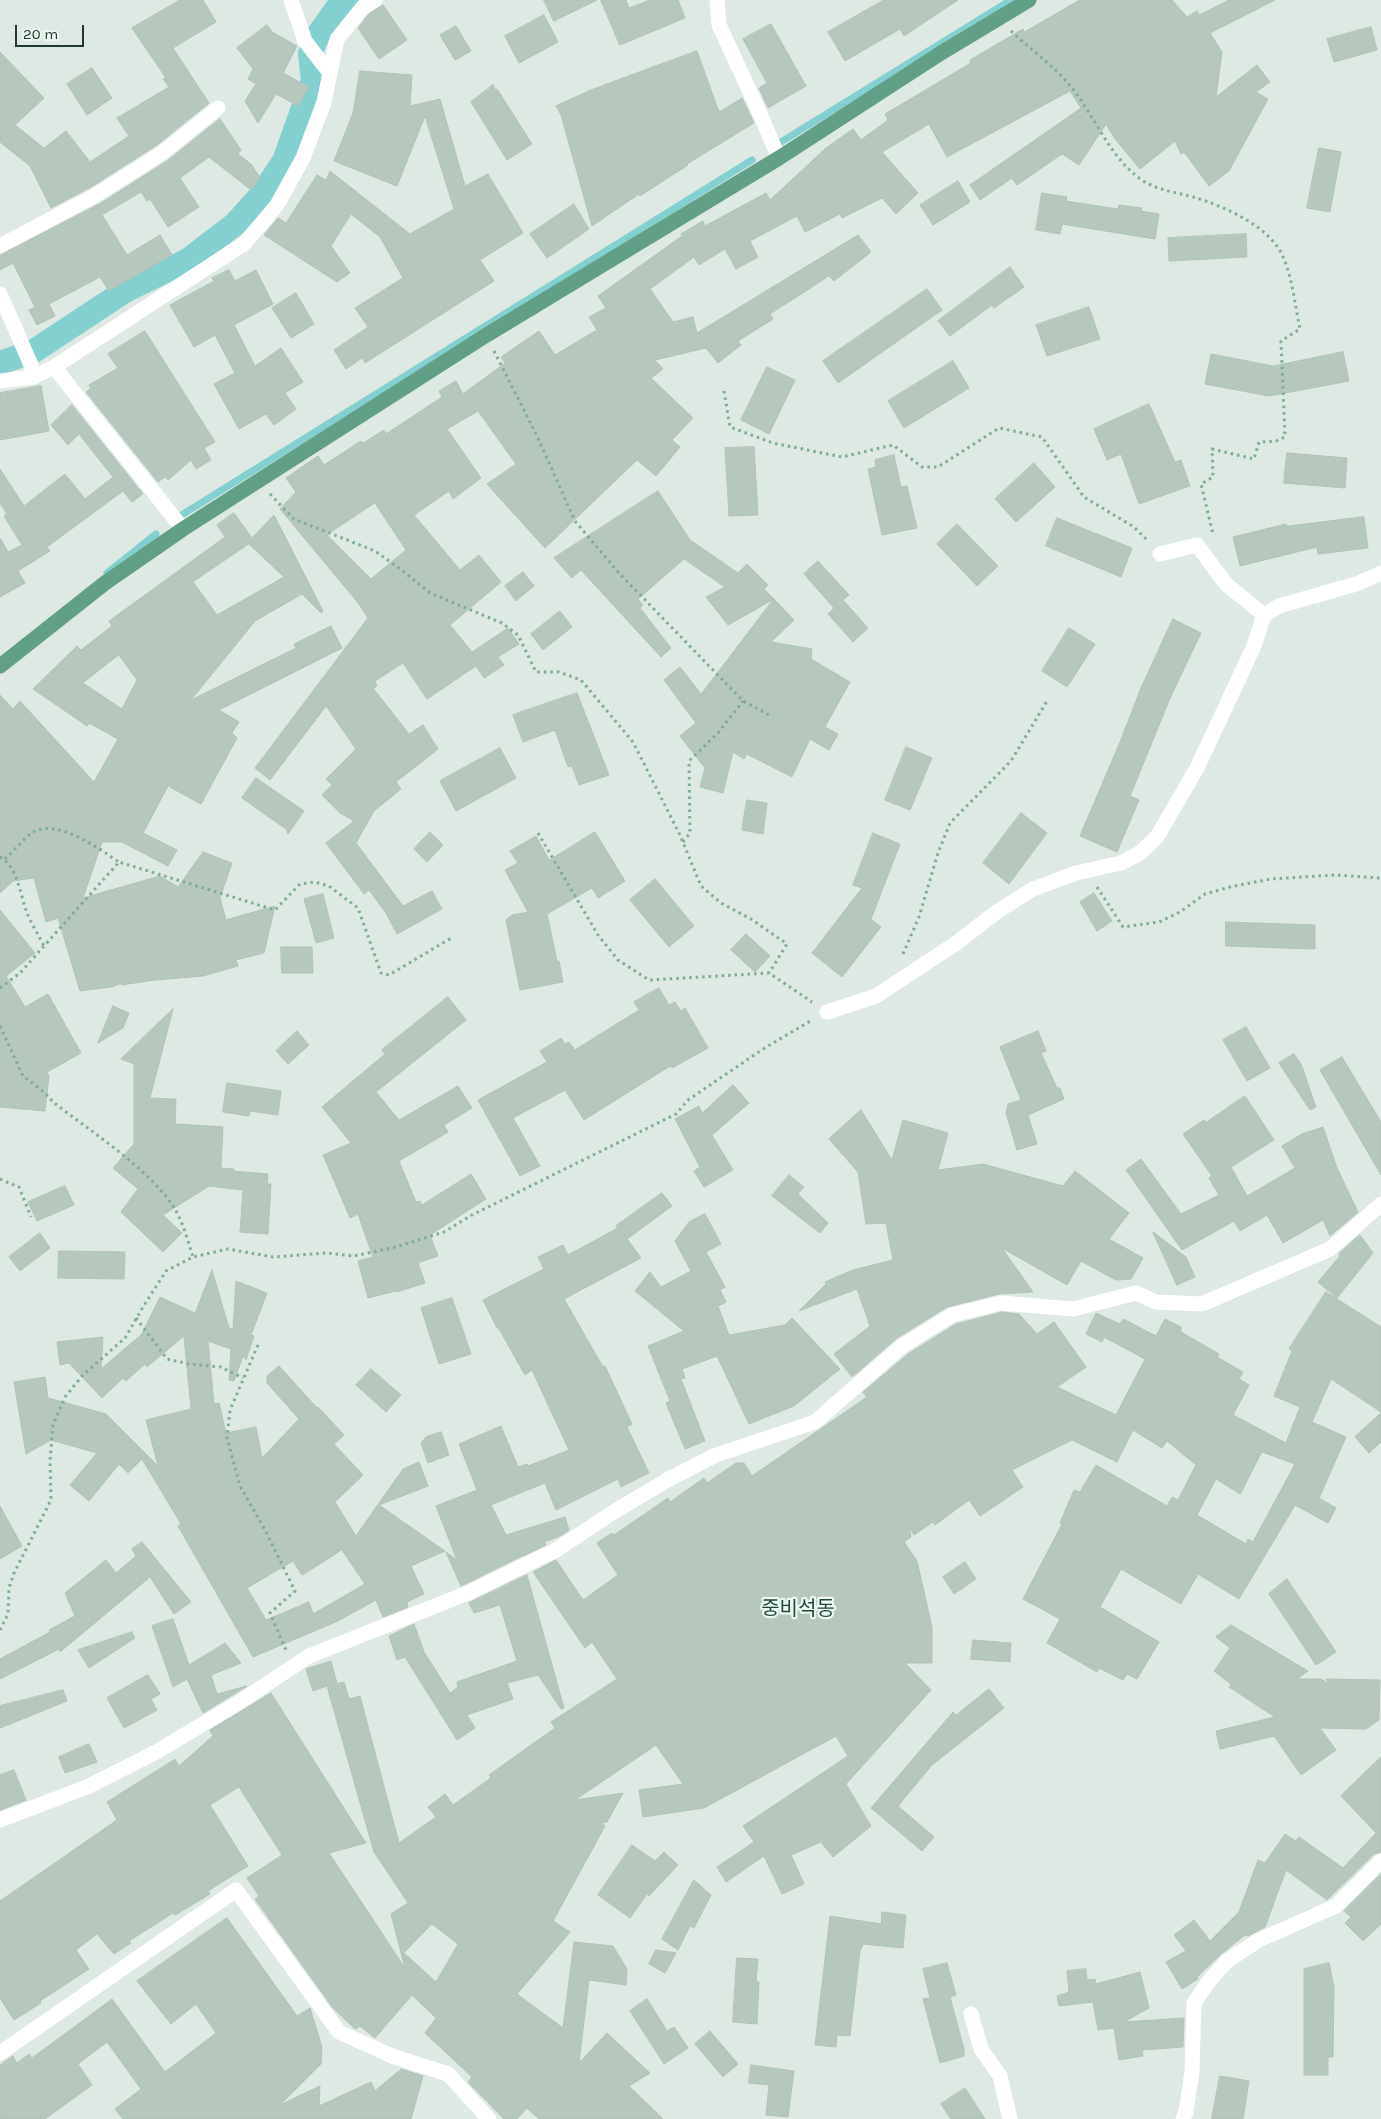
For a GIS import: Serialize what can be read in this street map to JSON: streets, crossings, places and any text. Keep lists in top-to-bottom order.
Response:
{
  "districts": ["중비석동"],
  "scale_bar": "20 m"
}
